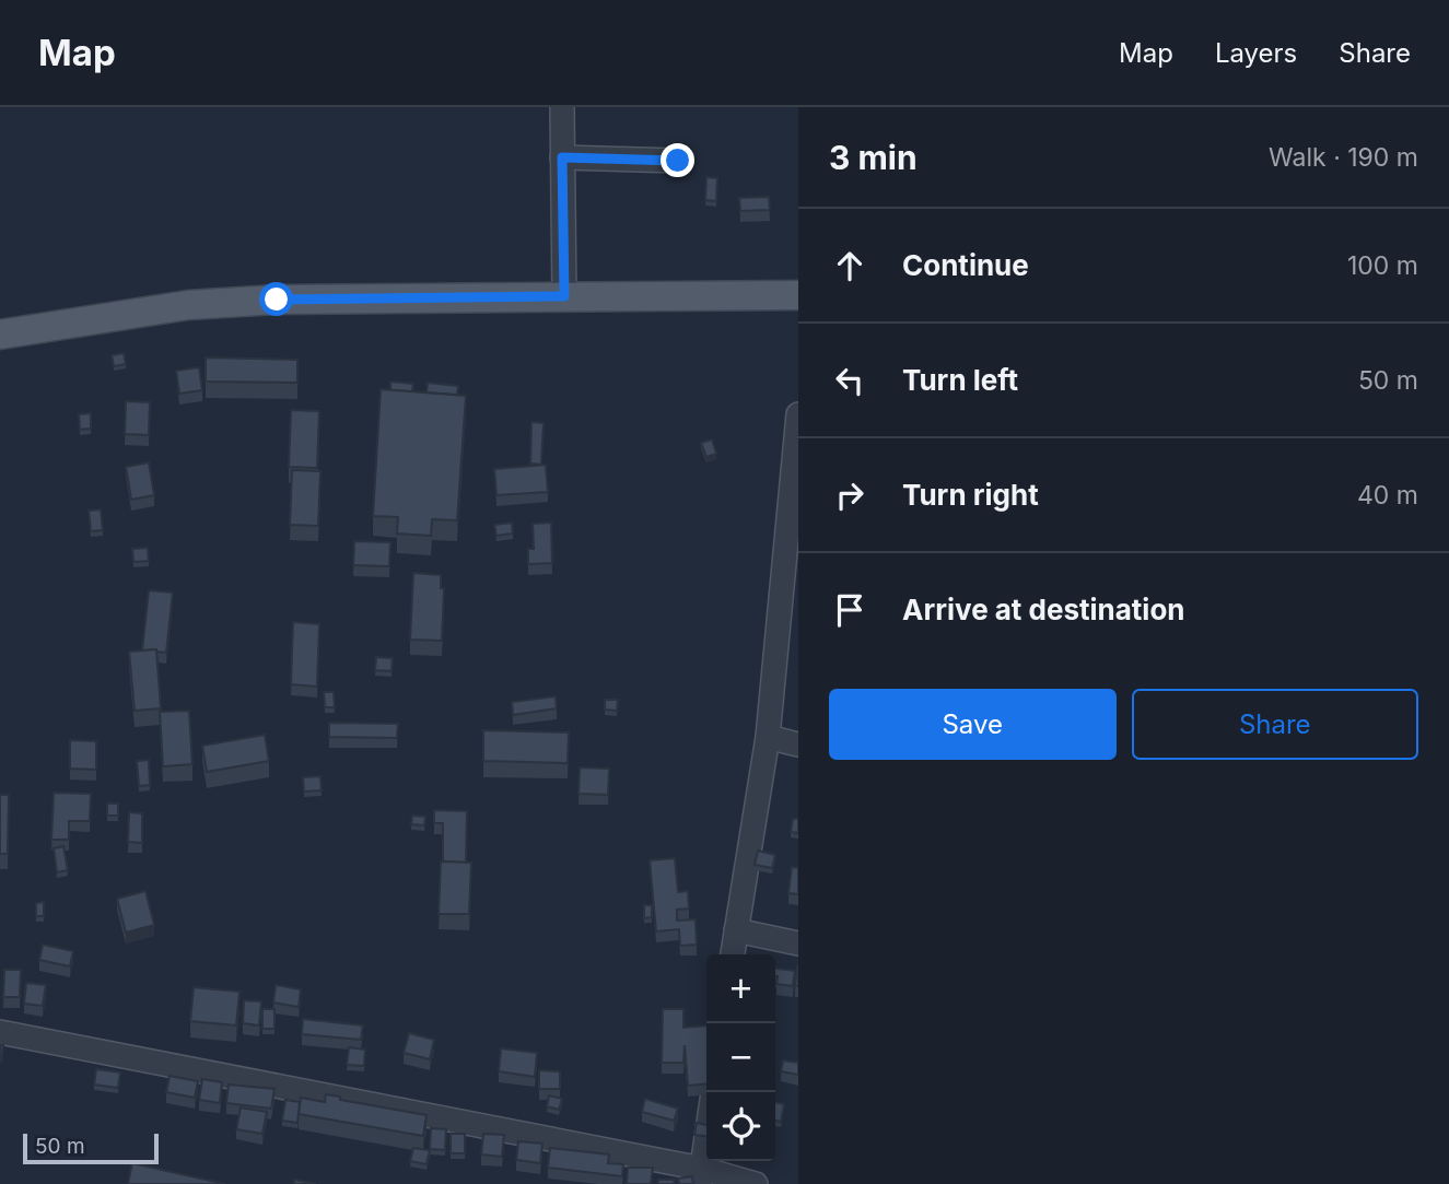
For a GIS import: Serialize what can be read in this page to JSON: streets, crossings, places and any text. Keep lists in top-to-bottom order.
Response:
{
  "scale_bar": "50 m",
  "page": {
    "header": "Map",
    "nav": ["Map", "Layers", "Share"],
    "heading": ["3 min", "Walk · 190 m"],
    "list": [
      ["Continue", "100 m"],
      ["Turn left", "50 m"],
      ["Turn right", "40 m"],
      "Arrive at destination"
    ],
    "buttons": ["Save", "Share"],
    "map_buttons": ["+", "−"],
    "scale": "50 m"
  }
}
